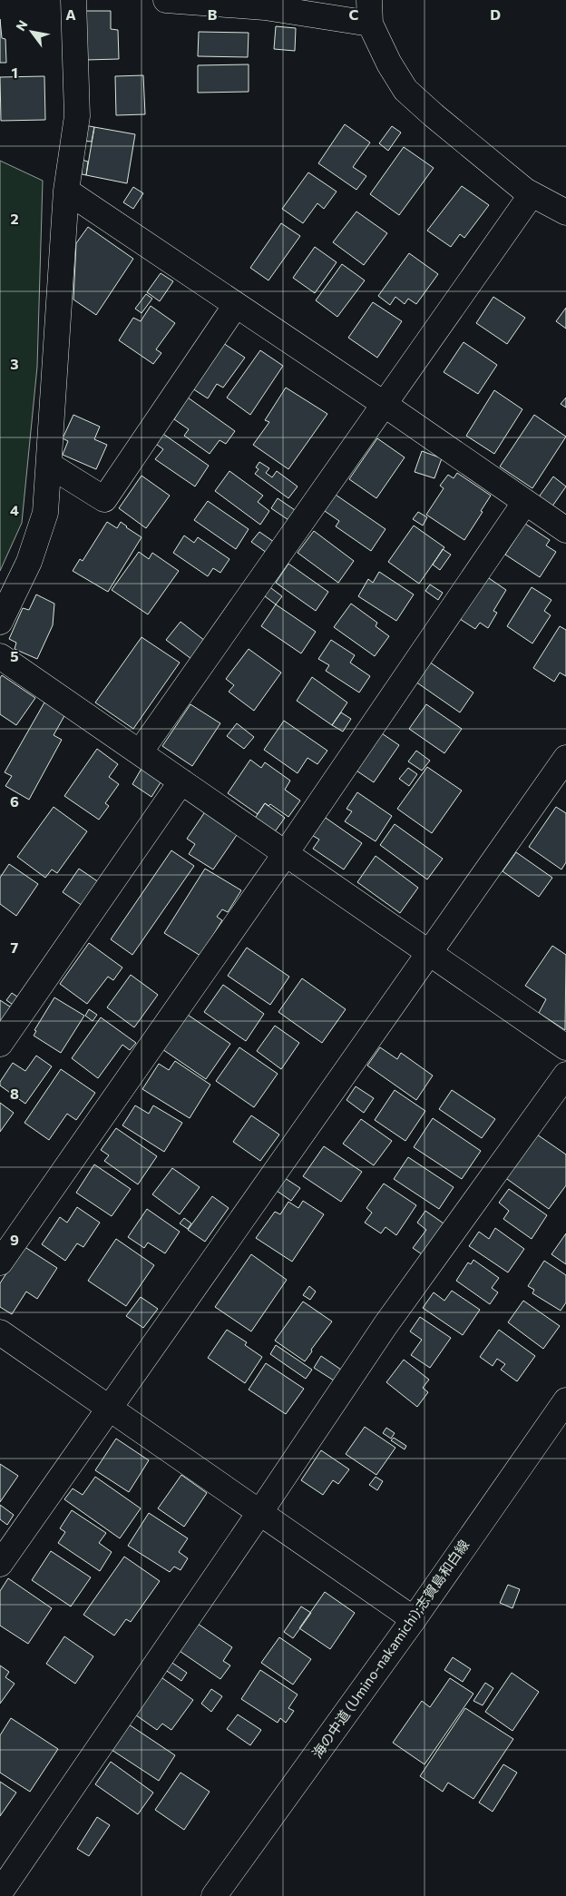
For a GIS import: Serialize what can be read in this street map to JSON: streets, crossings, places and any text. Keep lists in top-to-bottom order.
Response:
{
  "streets": {
    "street": ["海の中道 (Umino-nakamichi);志賀島和白線"]
  },
  "north": "top left",
  "grid": {
    "columns": [
      "A",
      "B",
      "C",
      "D"
    ],
    "rows": [
      "1",
      "2",
      "3",
      "4",
      "5",
      "6",
      "7",
      "8",
      "9"
    ]
  }
}
